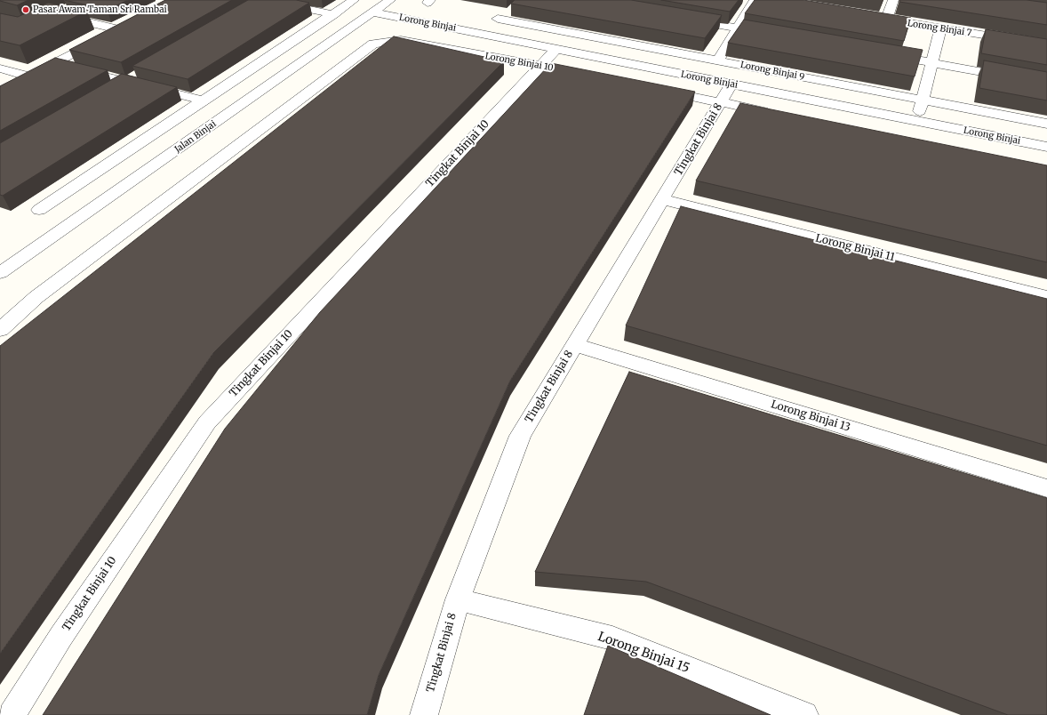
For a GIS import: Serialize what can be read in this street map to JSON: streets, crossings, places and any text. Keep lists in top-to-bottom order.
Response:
{
  "streets": {
    "street": [
      "Lorong Binjai",
      "Lorong Binjai 7",
      "Lorong Binjai 10",
      "Lorong Binjai 9",
      "Jalan Binjai",
      "Tingkat Binjai 8",
      "Tingkat Binjai 10",
      "Lorong Binjai 11",
      "Lorong Binjai 13",
      "Lorong Binjai 15"
    ]
  },
  "crossings": [
    ["Lorong Binjai", "Jalan Binjai"],
    ["Lorong Binjai", "Tingkat Binjai 8"],
    ["Lorong Binjai", "Tingkat Binjai 10"],
    ["Lorong Binjai 10", "Tingkat Binjai 10"],
    ["Tingkat Binjai 8", "Lorong Binjai 11"],
    ["Tingkat Binjai 8", "Lorong Binjai 13"],
    ["Tingkat Binjai 8", "Lorong Binjai 15"]
  ],
  "places": ["Pasar Awam Taman Sri Rambai"]
}
